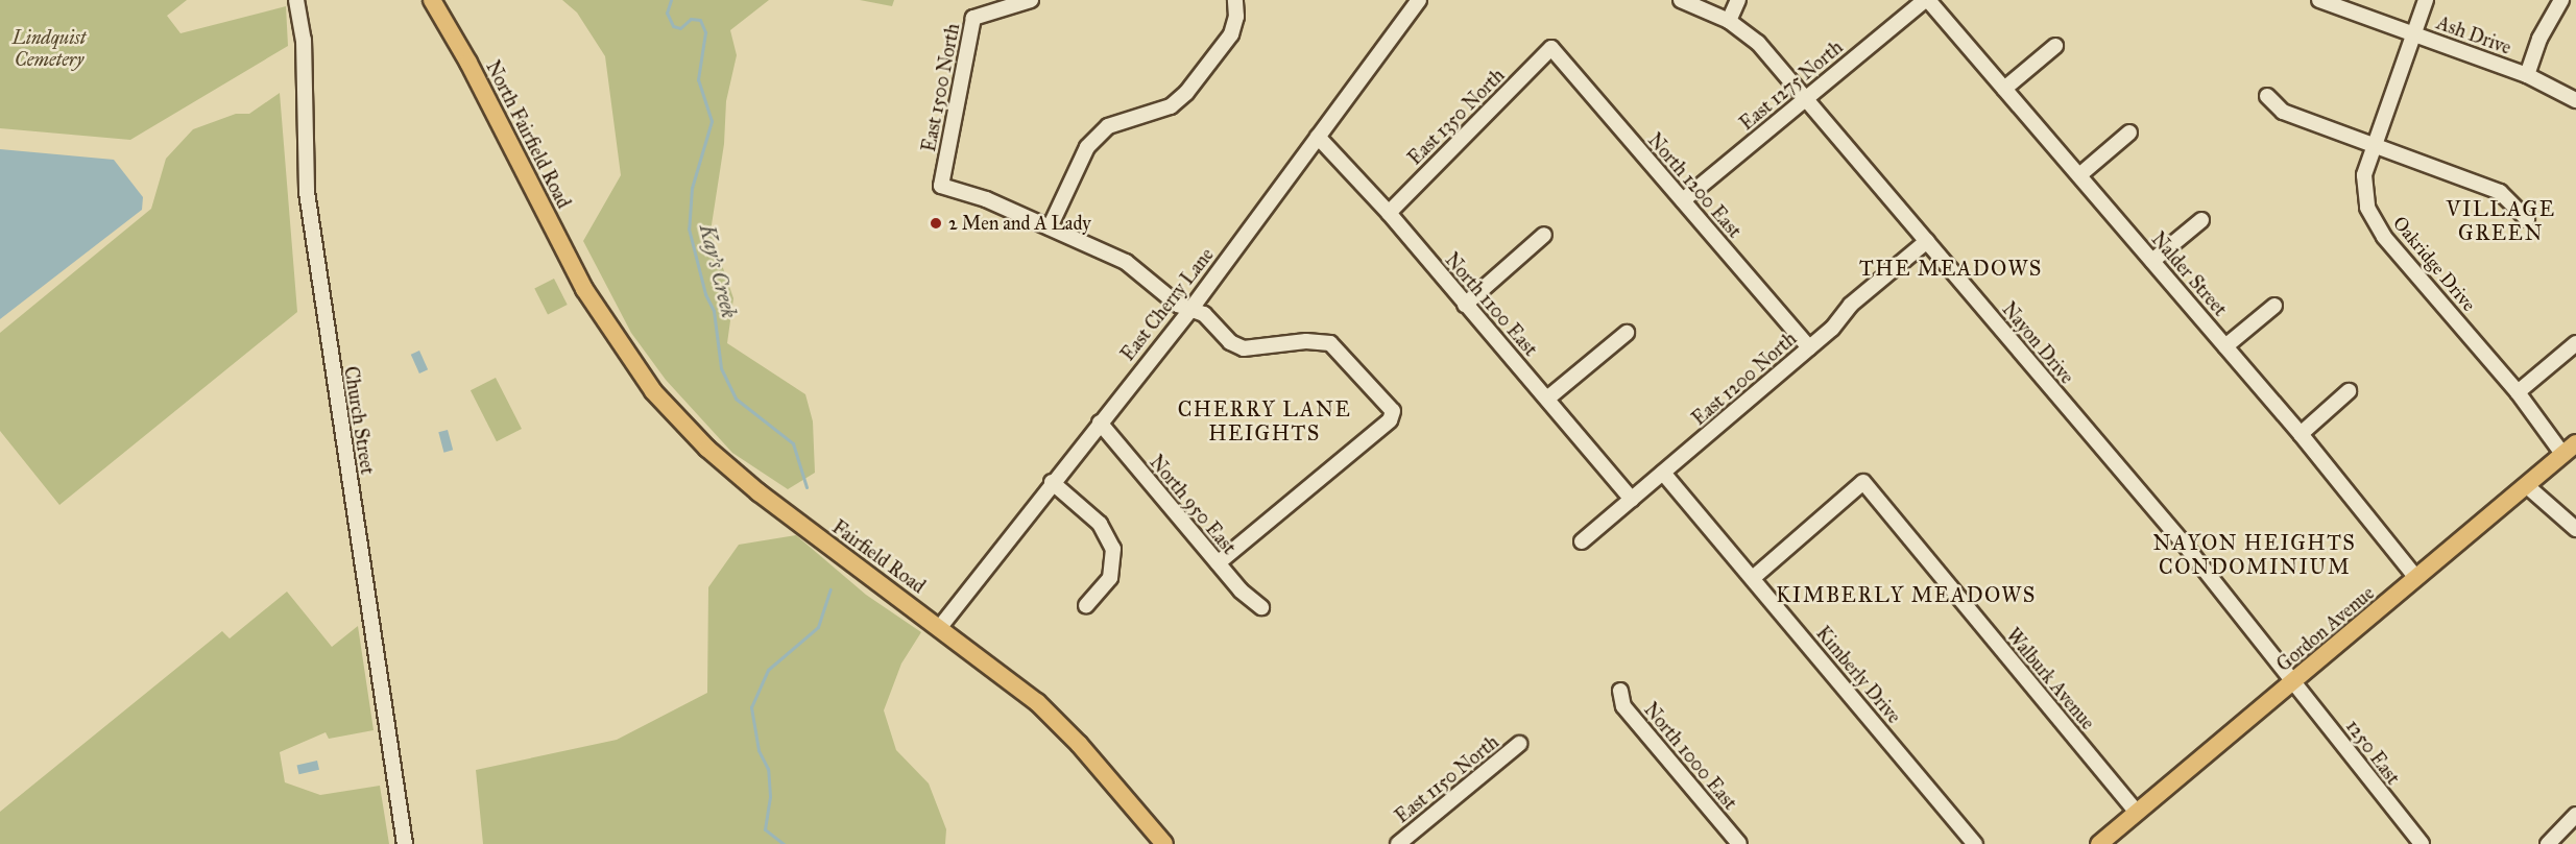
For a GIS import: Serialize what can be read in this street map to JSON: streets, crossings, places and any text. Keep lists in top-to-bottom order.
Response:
{
  "streets": {
    "main road": ["North Fairfield Road", "Fairfield Road", "Gordon Avenue"],
    "street": [
      "Ash Drive",
      "East 1275 North",
      "East 1500 North",
      "East 1350 North",
      "North 1200 East",
      "Oakridge Drive",
      "Nalder Street",
      "East Cherry Lane",
      "North 1100 East",
      "Nayon Drive",
      "East 1200 North",
      "Church Street",
      "North 950 East",
      "Kimberly Drive",
      "Walburk Avenue",
      "1250 East",
      "North 1000 East",
      "East 1150 North"
    ]
  },
  "crossings": [
    ["Ash Drive", "Oakridge Drive"],
    ["East 1275 North", "North 1200 East"],
    ["East 1275 North", "Nalder Street"],
    ["East 1275 North", "Nayon Drive"],
    ["East 1350 North", "North 1200 East"],
    ["East 1350 North", "North 1100 East"],
    ["North Fairfield Road", "Fairfield Road"],
    ["North 1200 East", "East 1200 North"],
    ["Oakridge Drive", "Gordon Avenue"],
    ["Nalder Street", "Gordon Avenue"],
    ["East Cherry Lane", "North 1100 East"],
    ["East Cherry Lane", "North 950 East"],
    ["East Cherry Lane", "Fairfield Road"],
    ["North 1100 East", "East 1200 North"],
    ["Nayon Drive", "East 1200 North"],
    ["Nayon Drive", "Gordon Avenue"],
    ["Nayon Drive", "1250 East"],
    ["East 1200 North", "Kimberly Drive"],
    ["Gordon Avenue", "Walburk Avenue"],
    ["Gordon Avenue", "1250 East"],
    ["Kimberly Drive", "Walburk Avenue"]
  ],
  "districts": [
    "VILLAGE GREEN",
    "THE MEADOWS",
    "CHERRY LANE HEIGHTS",
    "NAYON HEIGHTS CONDOMINIUM",
    "KIMBERLY MEADOWS"
  ],
  "water": ["Kay's Creek"],
  "parks": ["Lindquist Cemetery"],
  "places": ["2 Men and A Lady"]
}
